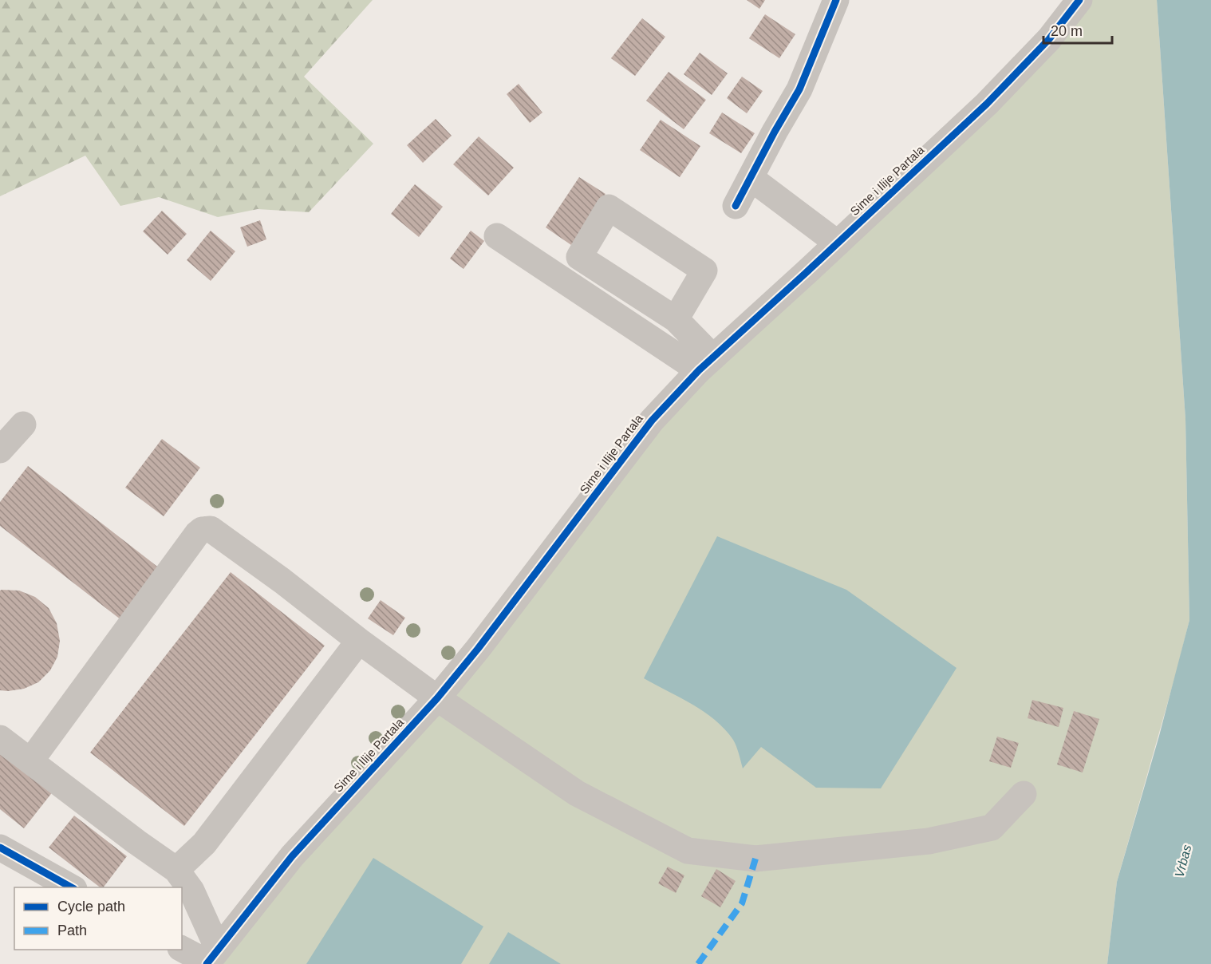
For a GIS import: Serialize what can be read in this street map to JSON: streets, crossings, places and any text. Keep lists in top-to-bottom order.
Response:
{
  "streets": {
    "street": ["Sime i Ilije Partala"]
  },
  "water": ["Vrbas"],
  "legend": ["Cycle path", "Path"],
  "scale_bar": "20 m"
}
